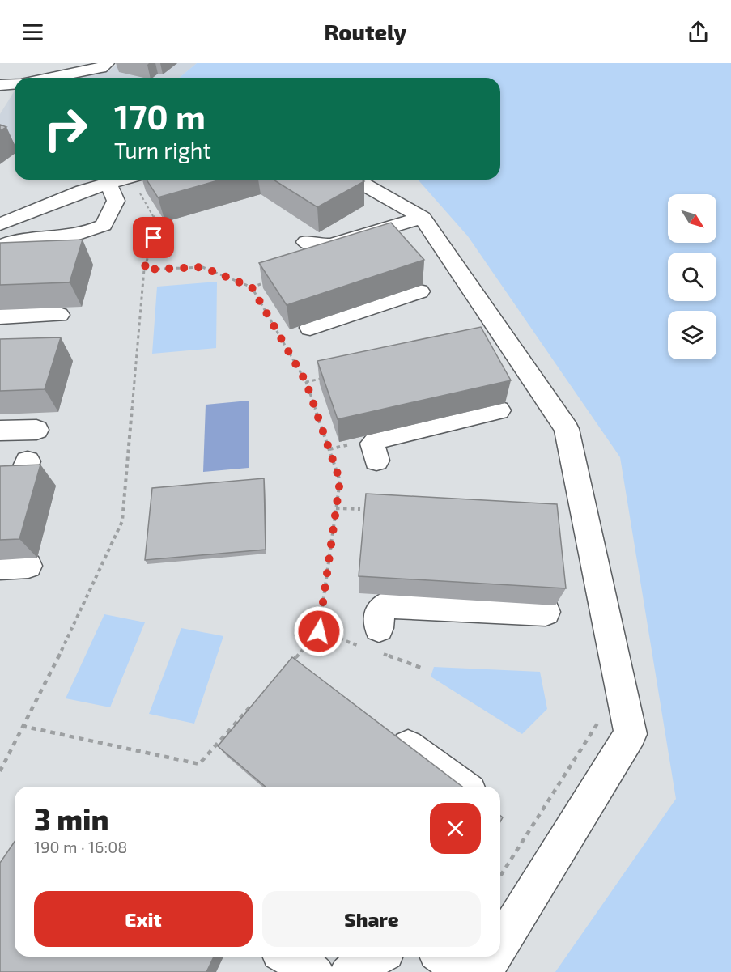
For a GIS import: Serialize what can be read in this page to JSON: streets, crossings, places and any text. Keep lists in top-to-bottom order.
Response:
{
  "north": "bottom right",
  "page": {
    "header": "Routely",
    "turn": ["170 m", "Turn right"],
    "heading": ["3 min", "190 m · 16:08"],
    "buttons": ["Exit", "Share"]
  }
}
